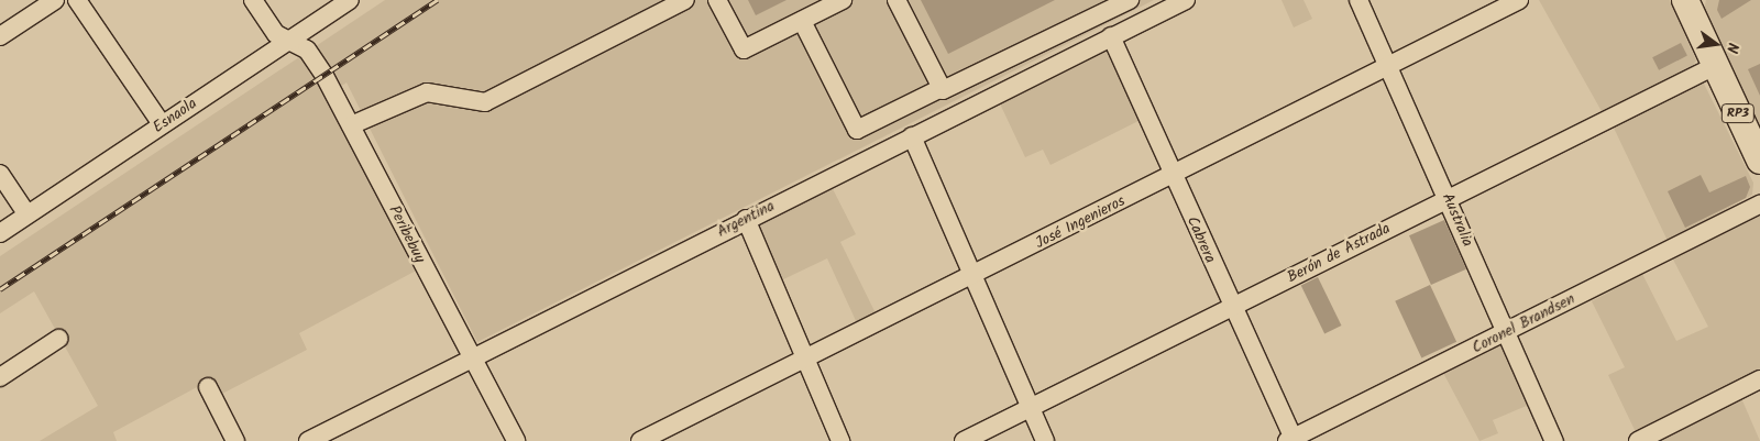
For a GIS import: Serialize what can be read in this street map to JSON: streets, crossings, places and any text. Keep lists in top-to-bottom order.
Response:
{
  "streets": {
    "highway": ["RP3"],
    "street": [
      "Esnaola",
      "Argentina",
      "Australia",
      "José Ingenieros",
      "Peribebuy",
      "Cabrera",
      "Berón de Astrada",
      "Coronel Brandsen"
    ]
  },
  "crossings": [
    ["RP3", "Berón de Astrada"],
    ["Esnaola", "Peribebuy"],
    ["Argentina", "Peribebuy"],
    ["Argentina", "Cabrera"],
    ["Australia", "José Ingenieros"],
    ["Australia", "Berón de Astrada"],
    ["Australia", "Coronel Brandsen"],
    ["José Ingenieros", "Cabrera"],
    ["Cabrera", "Berón de Astrada"],
    ["Cabrera", "Coronel Brandsen"]
  ],
  "north": "right"
}
